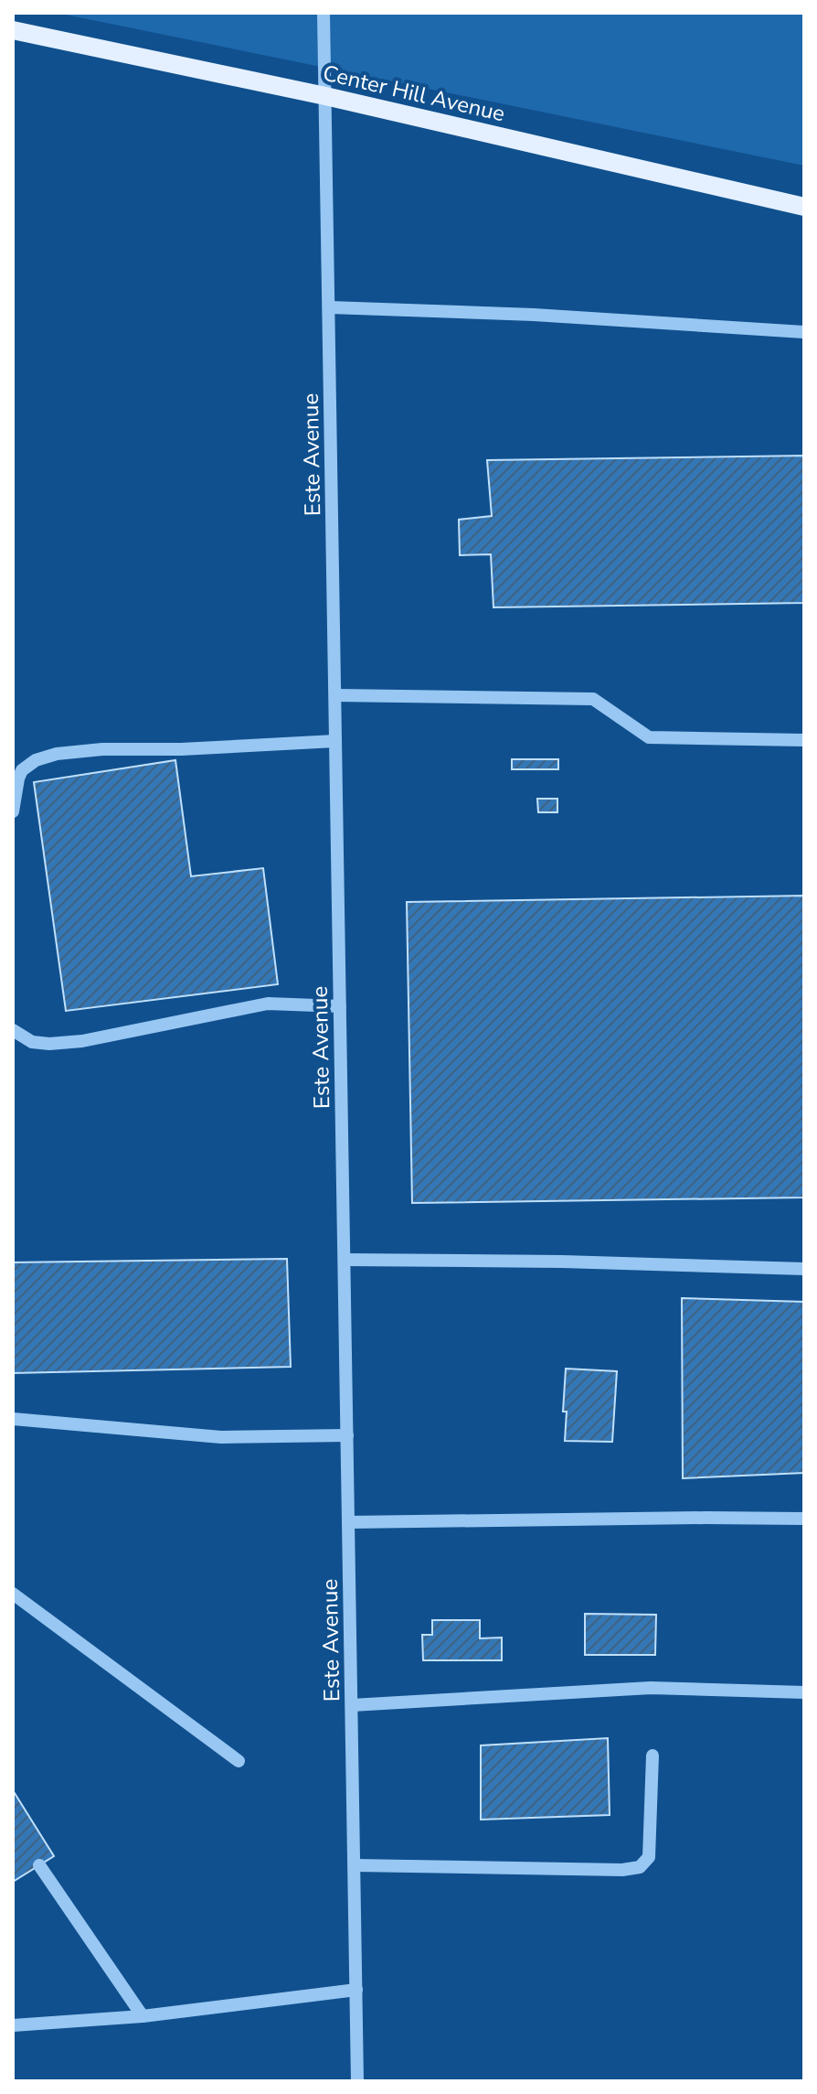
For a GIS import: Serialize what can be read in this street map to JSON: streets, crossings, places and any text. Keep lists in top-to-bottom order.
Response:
{
  "streets": {
    "main road": ["Center Hill Avenue"],
    "street": ["Este Avenue"]
  },
  "crossings": [
    ["Center Hill Avenue", "Este Avenue"]
  ]
}
